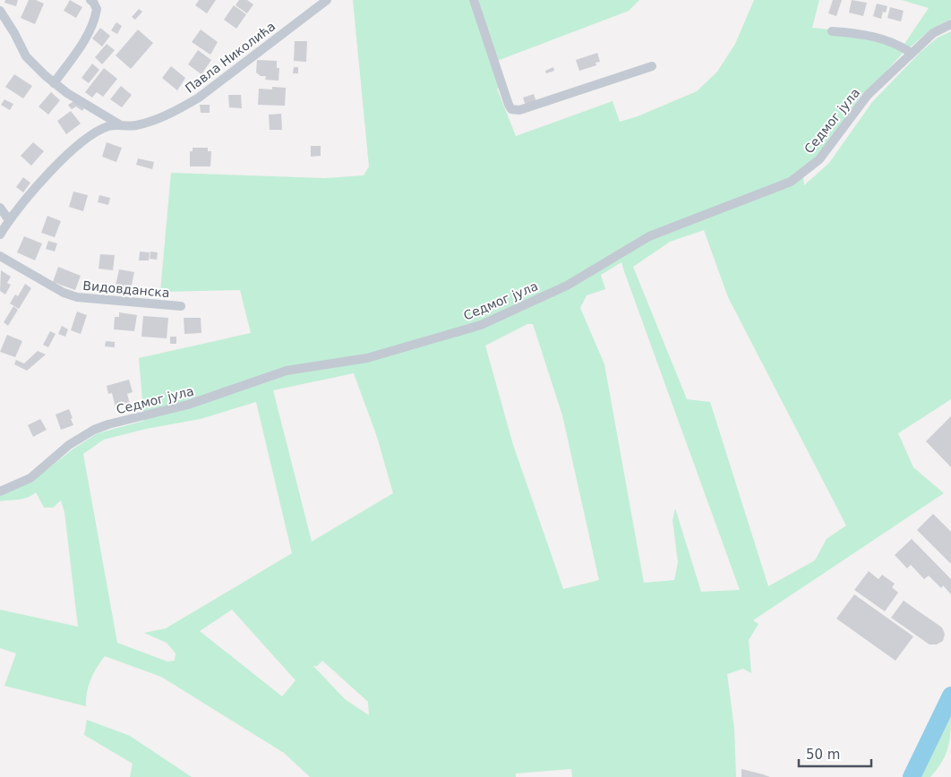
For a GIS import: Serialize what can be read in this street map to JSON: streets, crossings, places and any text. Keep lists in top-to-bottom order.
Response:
{
  "streets": {
    "street": ["Павла Николића", "Седмог јула", "Видовданска"]
  },
  "scale_bar": "50 m"
}
